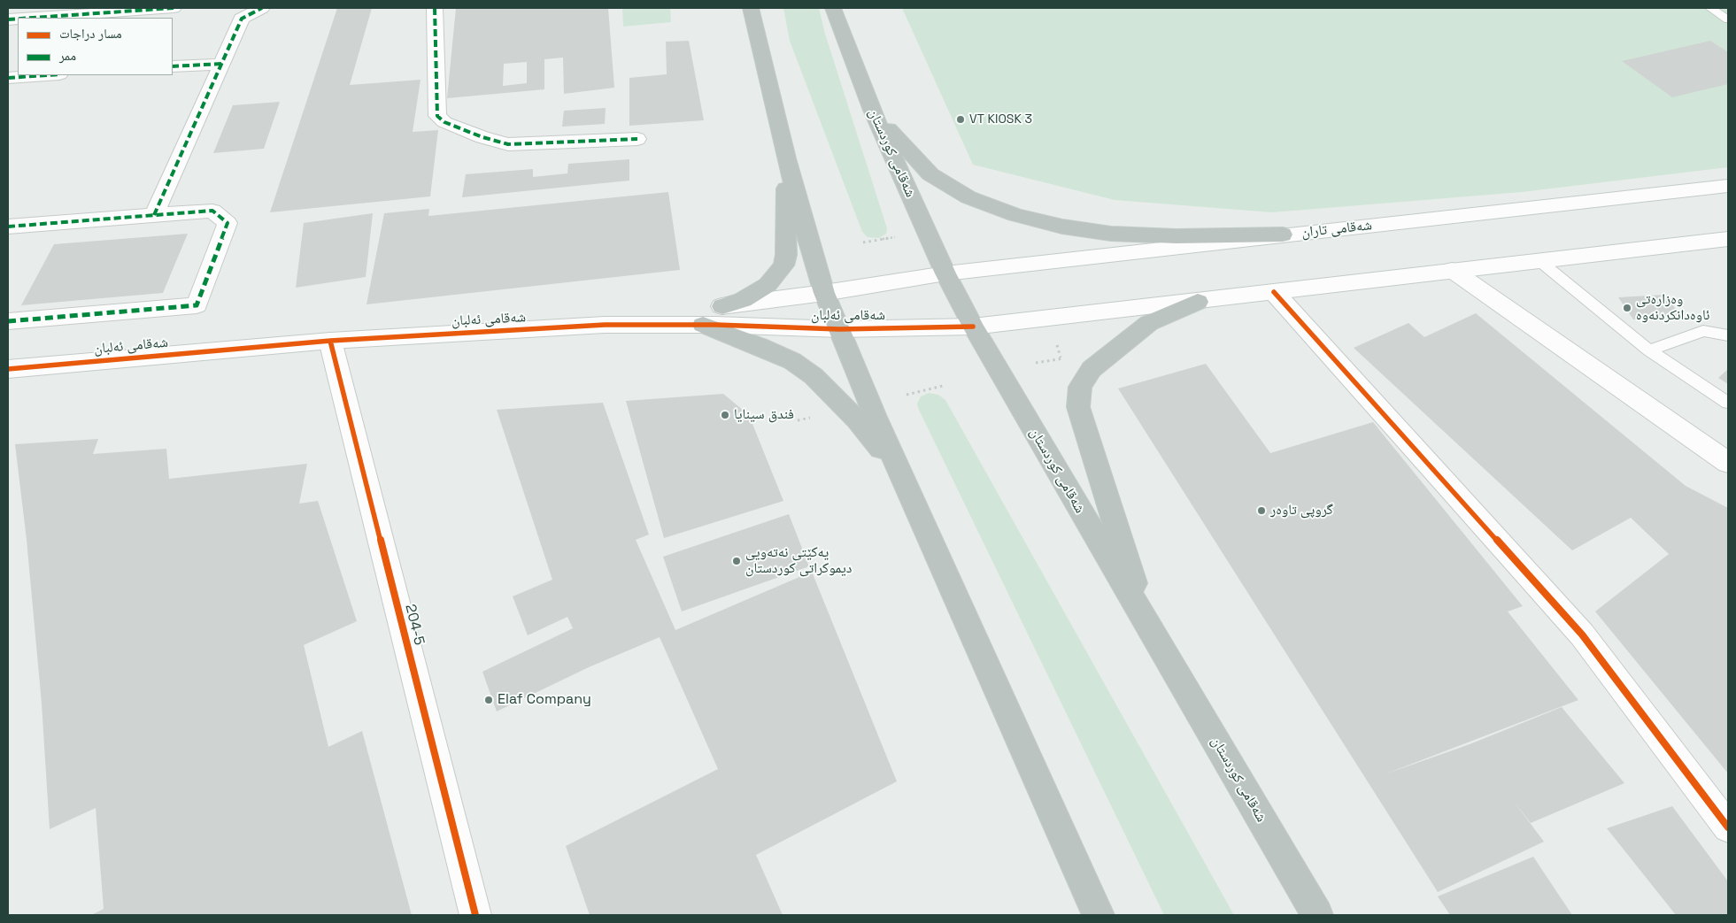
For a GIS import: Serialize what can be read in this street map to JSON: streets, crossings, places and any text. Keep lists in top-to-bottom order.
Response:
{
  "streets": {
    "highway": ["شەقامی کوردستان"],
    "street": ["شەقامی تاران", "شەقامی ئەلبان", "204-5"]
  },
  "crossings": [
    ["شەقامی کوردستان", "شەقامی تاران"],
    ["شەقامی کوردستان", "شەقامی ئەلبان"],
    ["شەقامی تاران", "شەقامی ئەلبان"],
    ["شەقامی ئەلبان", "204-5"]
  ],
  "places": [
    "VT KIOSK 3",
    "وەزارەتی ئاوەدانکردنەوە",
    "فندق سينايا",
    "گروپی تاوەر",
    "یه‌كێتی نه‌ته‌ویی دیموكراتی كوردستان",
    "Elaf Company"
  ],
  "legend": ["مسار دراجات", "ممر"]
}
